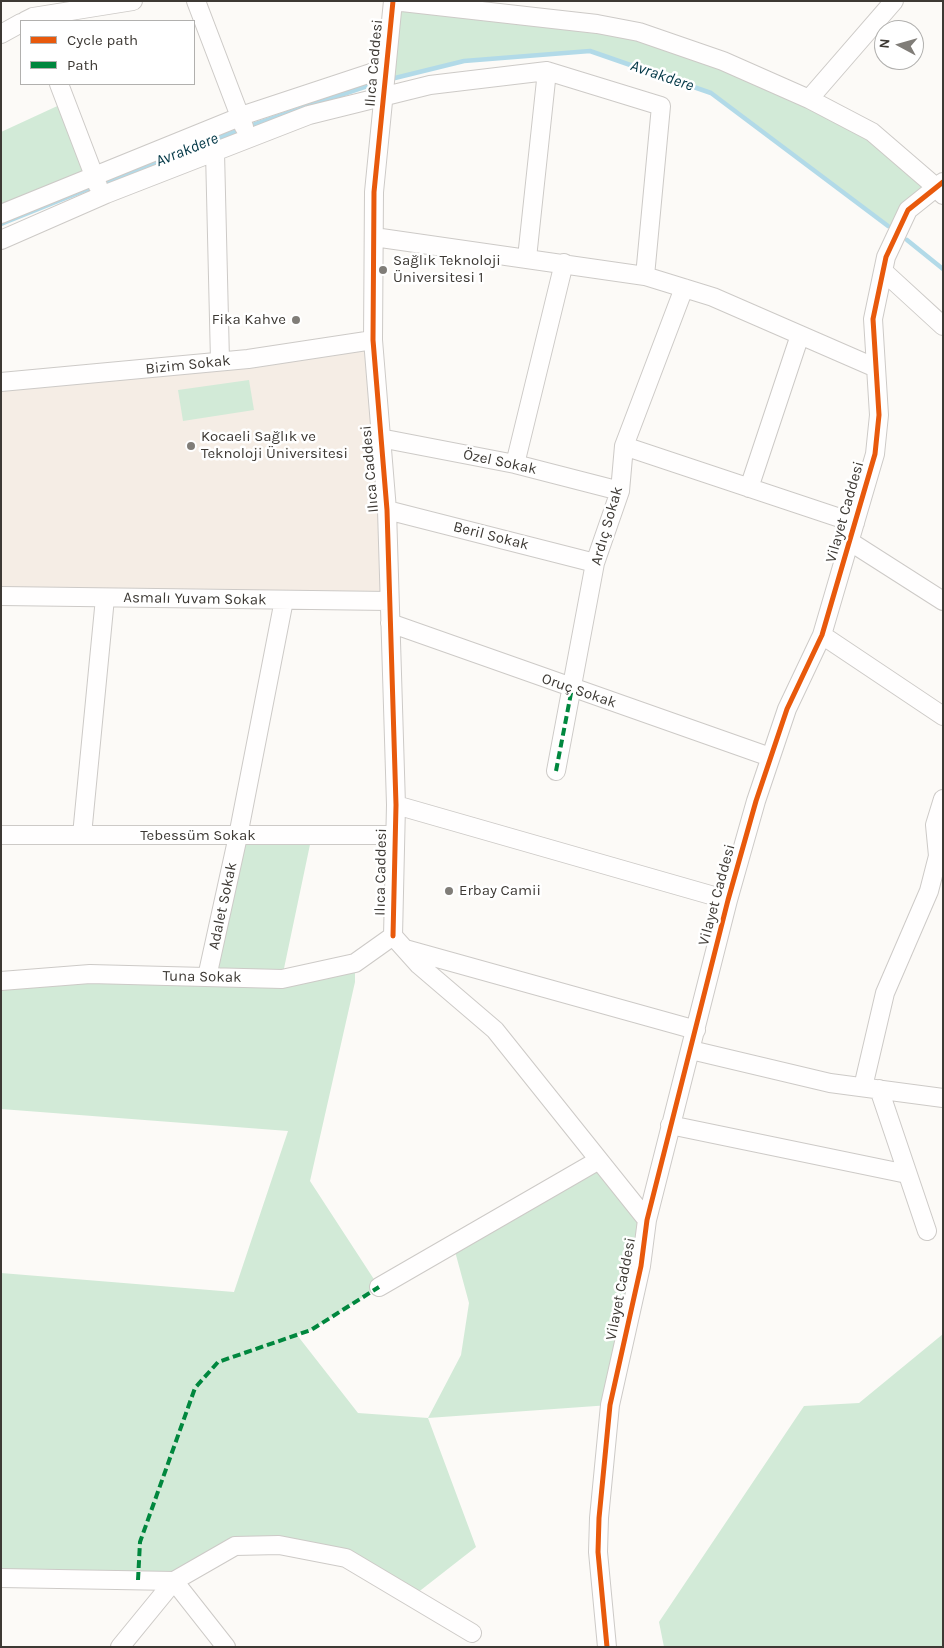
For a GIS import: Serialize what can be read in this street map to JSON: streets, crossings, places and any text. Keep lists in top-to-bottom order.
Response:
{
  "streets": {
    "street": [
      "Ilıca Caddesi",
      "Bizim Sokak",
      "Özel Sokak",
      "Vilayet Caddesi",
      "Ardıç Sokak",
      "Beril Sokak",
      "Asmalı Yuvam Sokak",
      "Oruç Sokak",
      "Tebessüm Sokak",
      "Adalet Sokak",
      "Tuna Sokak"
    ]
  },
  "crossings": [
    ["Ilıca Caddesi", "Bizim Sokak"],
    ["Ilıca Caddesi", "Özel Sokak"],
    ["Ilıca Caddesi", "Beril Sokak"],
    ["Ilıca Caddesi", "Asmalı Yuvam Sokak"],
    ["Ilıca Caddesi", "Oruç Sokak"],
    ["Ilıca Caddesi", "Tebessüm Sokak"],
    ["Ilıca Caddesi", "Tuna Sokak"],
    ["Özel Sokak", "Ardıç Sokak"],
    ["Vilayet Caddesi", "Oruç Sokak"],
    ["Ardıç Sokak", "Beril Sokak"],
    ["Ardıç Sokak", "Oruç Sokak"],
    ["Asmalı Yuvam Sokak", "Adalet Sokak"],
    ["Tebessüm Sokak", "Adalet Sokak"],
    ["Adalet Sokak", "Tuna Sokak"]
  ],
  "water": ["Avrakdere"],
  "places": [
    "Sağlık Teknoloji Üniversitesi 1",
    "Fika Kahve",
    "Kocaeli Sağlık ve Teknoloji Üniversitesi",
    "Erbay Camii"
  ],
  "legend": ["Cycle path", "Path"],
  "north": "left"
}
